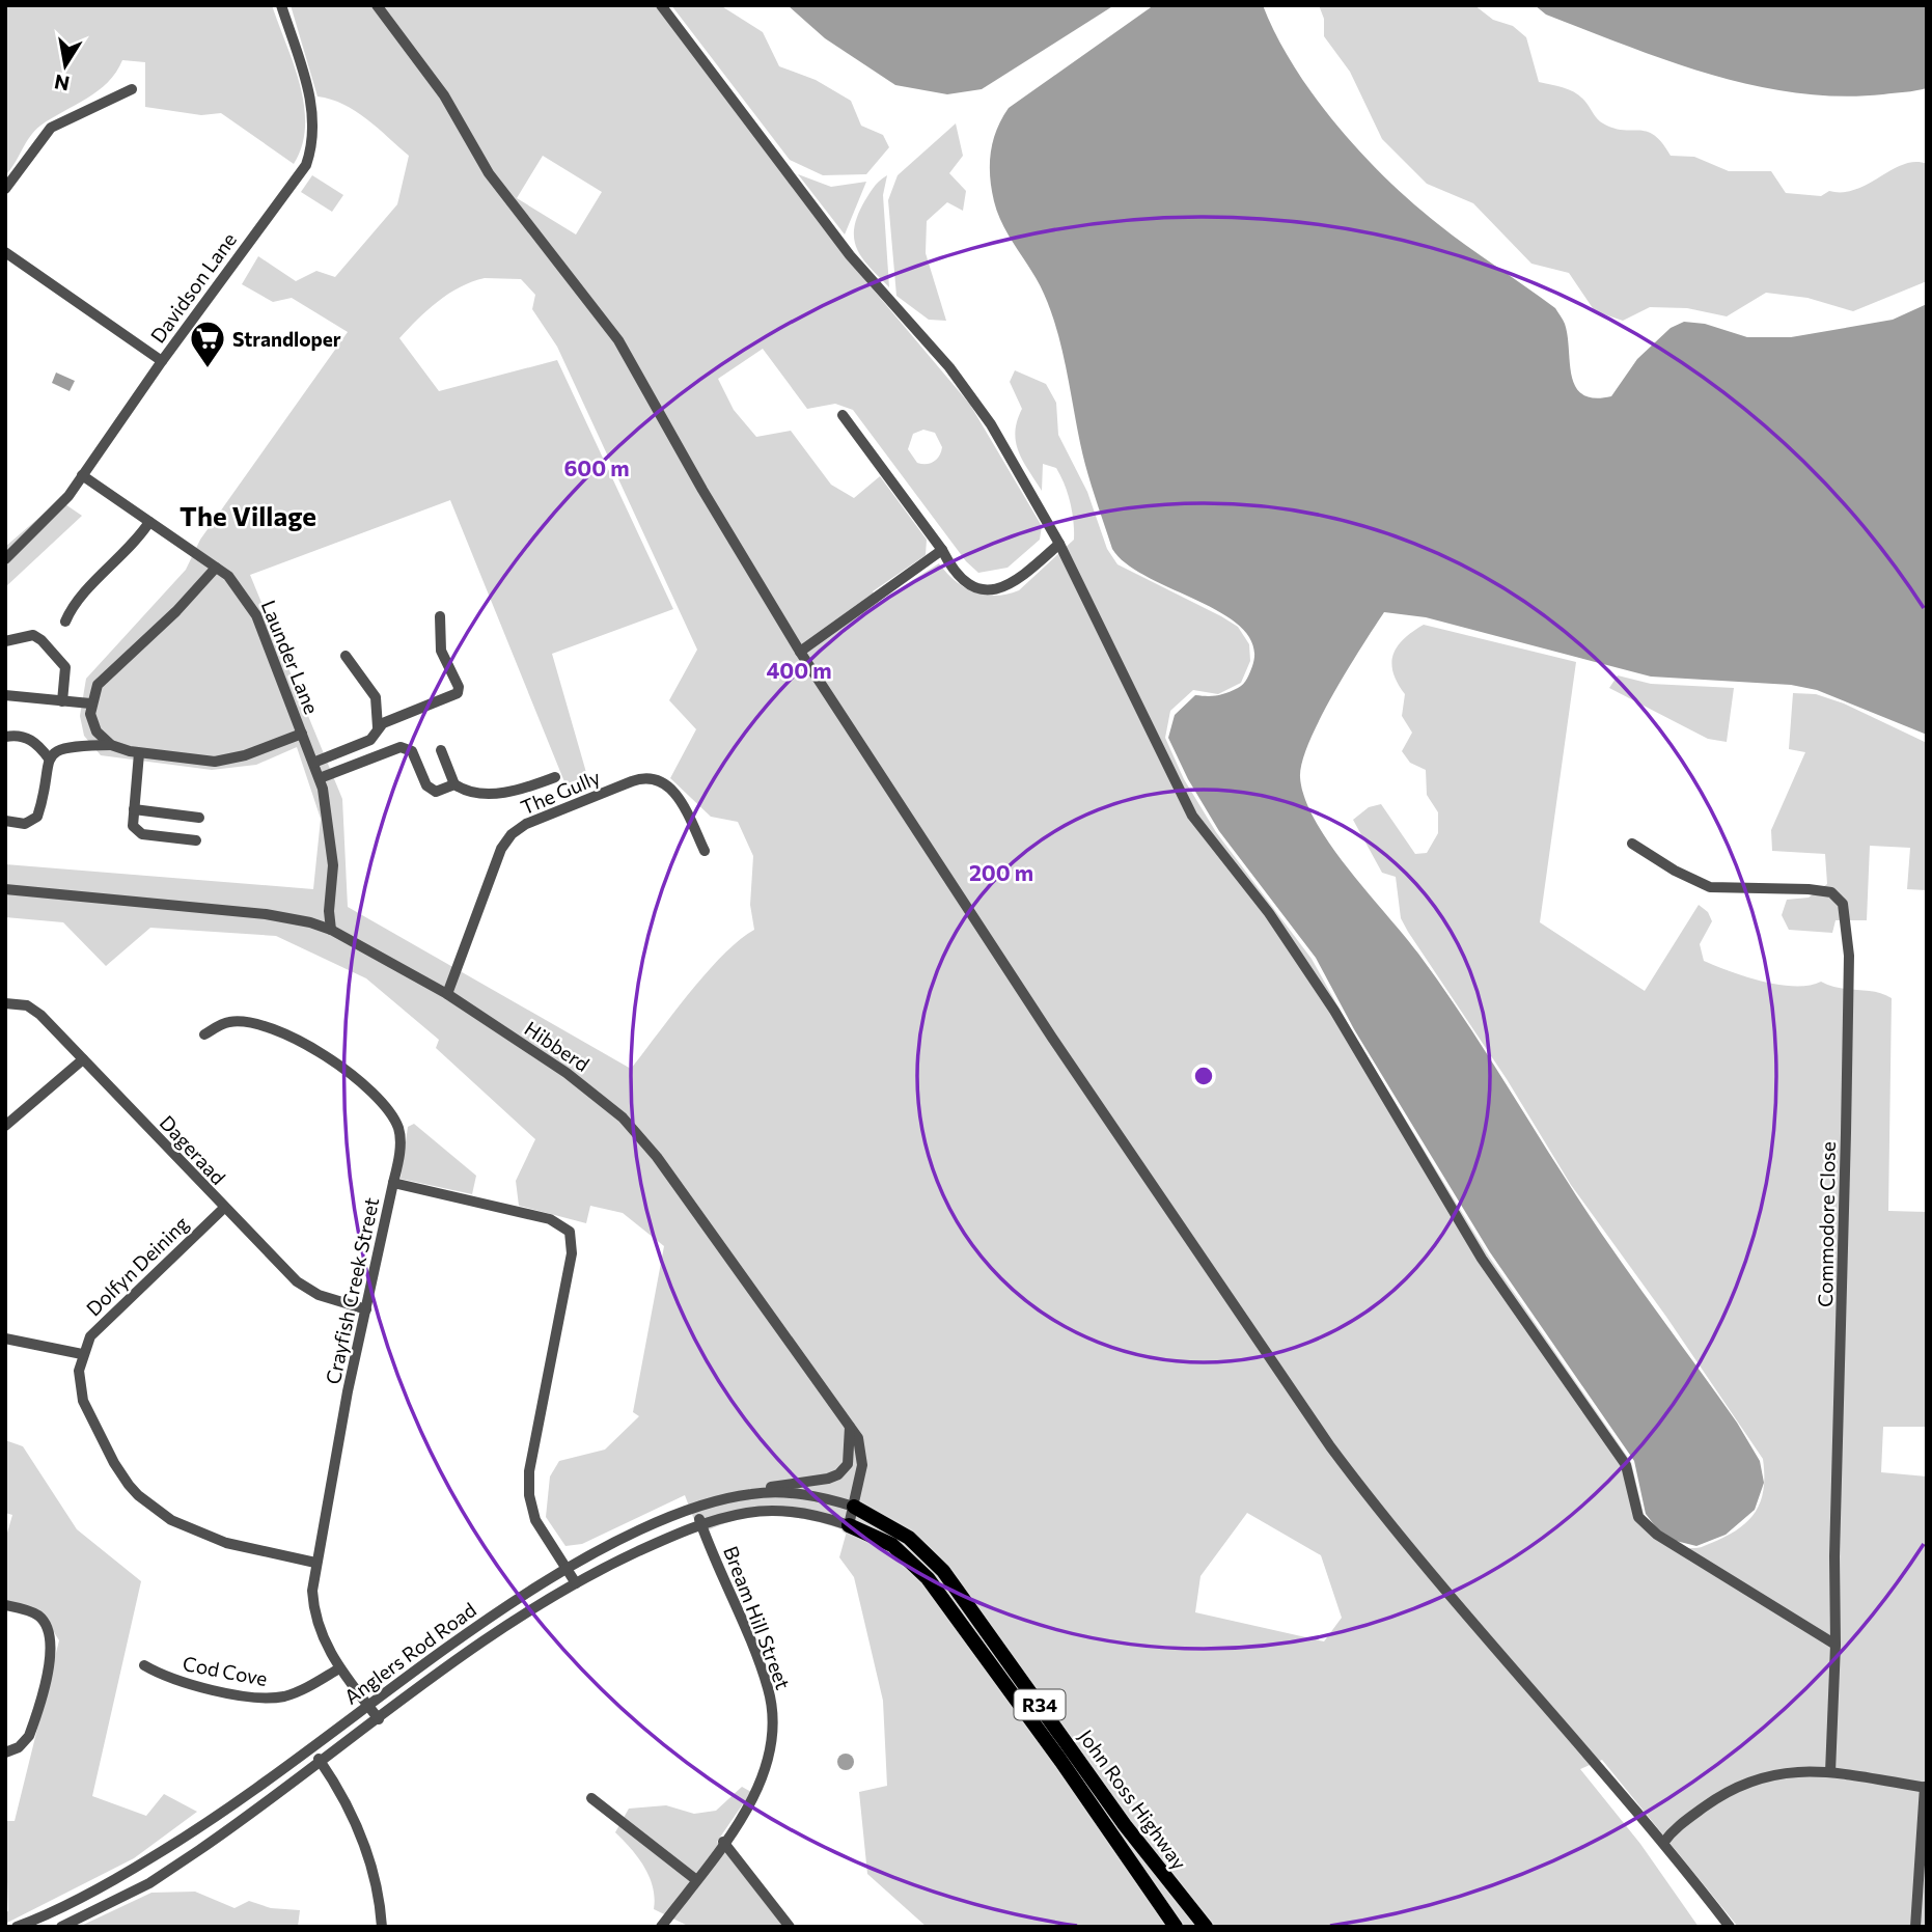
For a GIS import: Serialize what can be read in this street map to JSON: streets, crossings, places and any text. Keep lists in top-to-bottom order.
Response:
{
  "streets": {
    "main road": ["R34", "John Ross Highway"],
    "street": [
      "Davidson Lane",
      "Launder Lane",
      "The Gully",
      "Hibberd",
      "Dageraad",
      "Commodore Close",
      "Dolfyn Deining",
      "Crayfish Creek Street",
      "Bream Hill Street",
      "Anglers Rod Road",
      "Cod Cove"
    ]
  },
  "crossings": [
    ["Davidson Lane", "Launder Lane"],
    ["Launder Lane", "Hibberd"],
    ["The Gully", "Hibberd"],
    ["Hibberd", "Anglers Rod Road"],
    ["Hibberd", "John Ross Highway"],
    ["Dageraad", "Dolfyn Deining"],
    ["Dageraad", "Crayfish Creek Street"],
    ["Crayfish Creek Street", "Anglers Rod Road"],
    ["Crayfish Creek Street", "Cod Cove"],
    ["Bream Hill Street", "Anglers Rod Road"],
    ["Anglers Rod Road", "John Ross Highway"]
  ],
  "districts": ["The Village"],
  "places": {
    "supermarket": ["Strandloper"]
  },
  "north": "bottom",
  "rings": ["600 m", "400 m", "200 m"]
}
